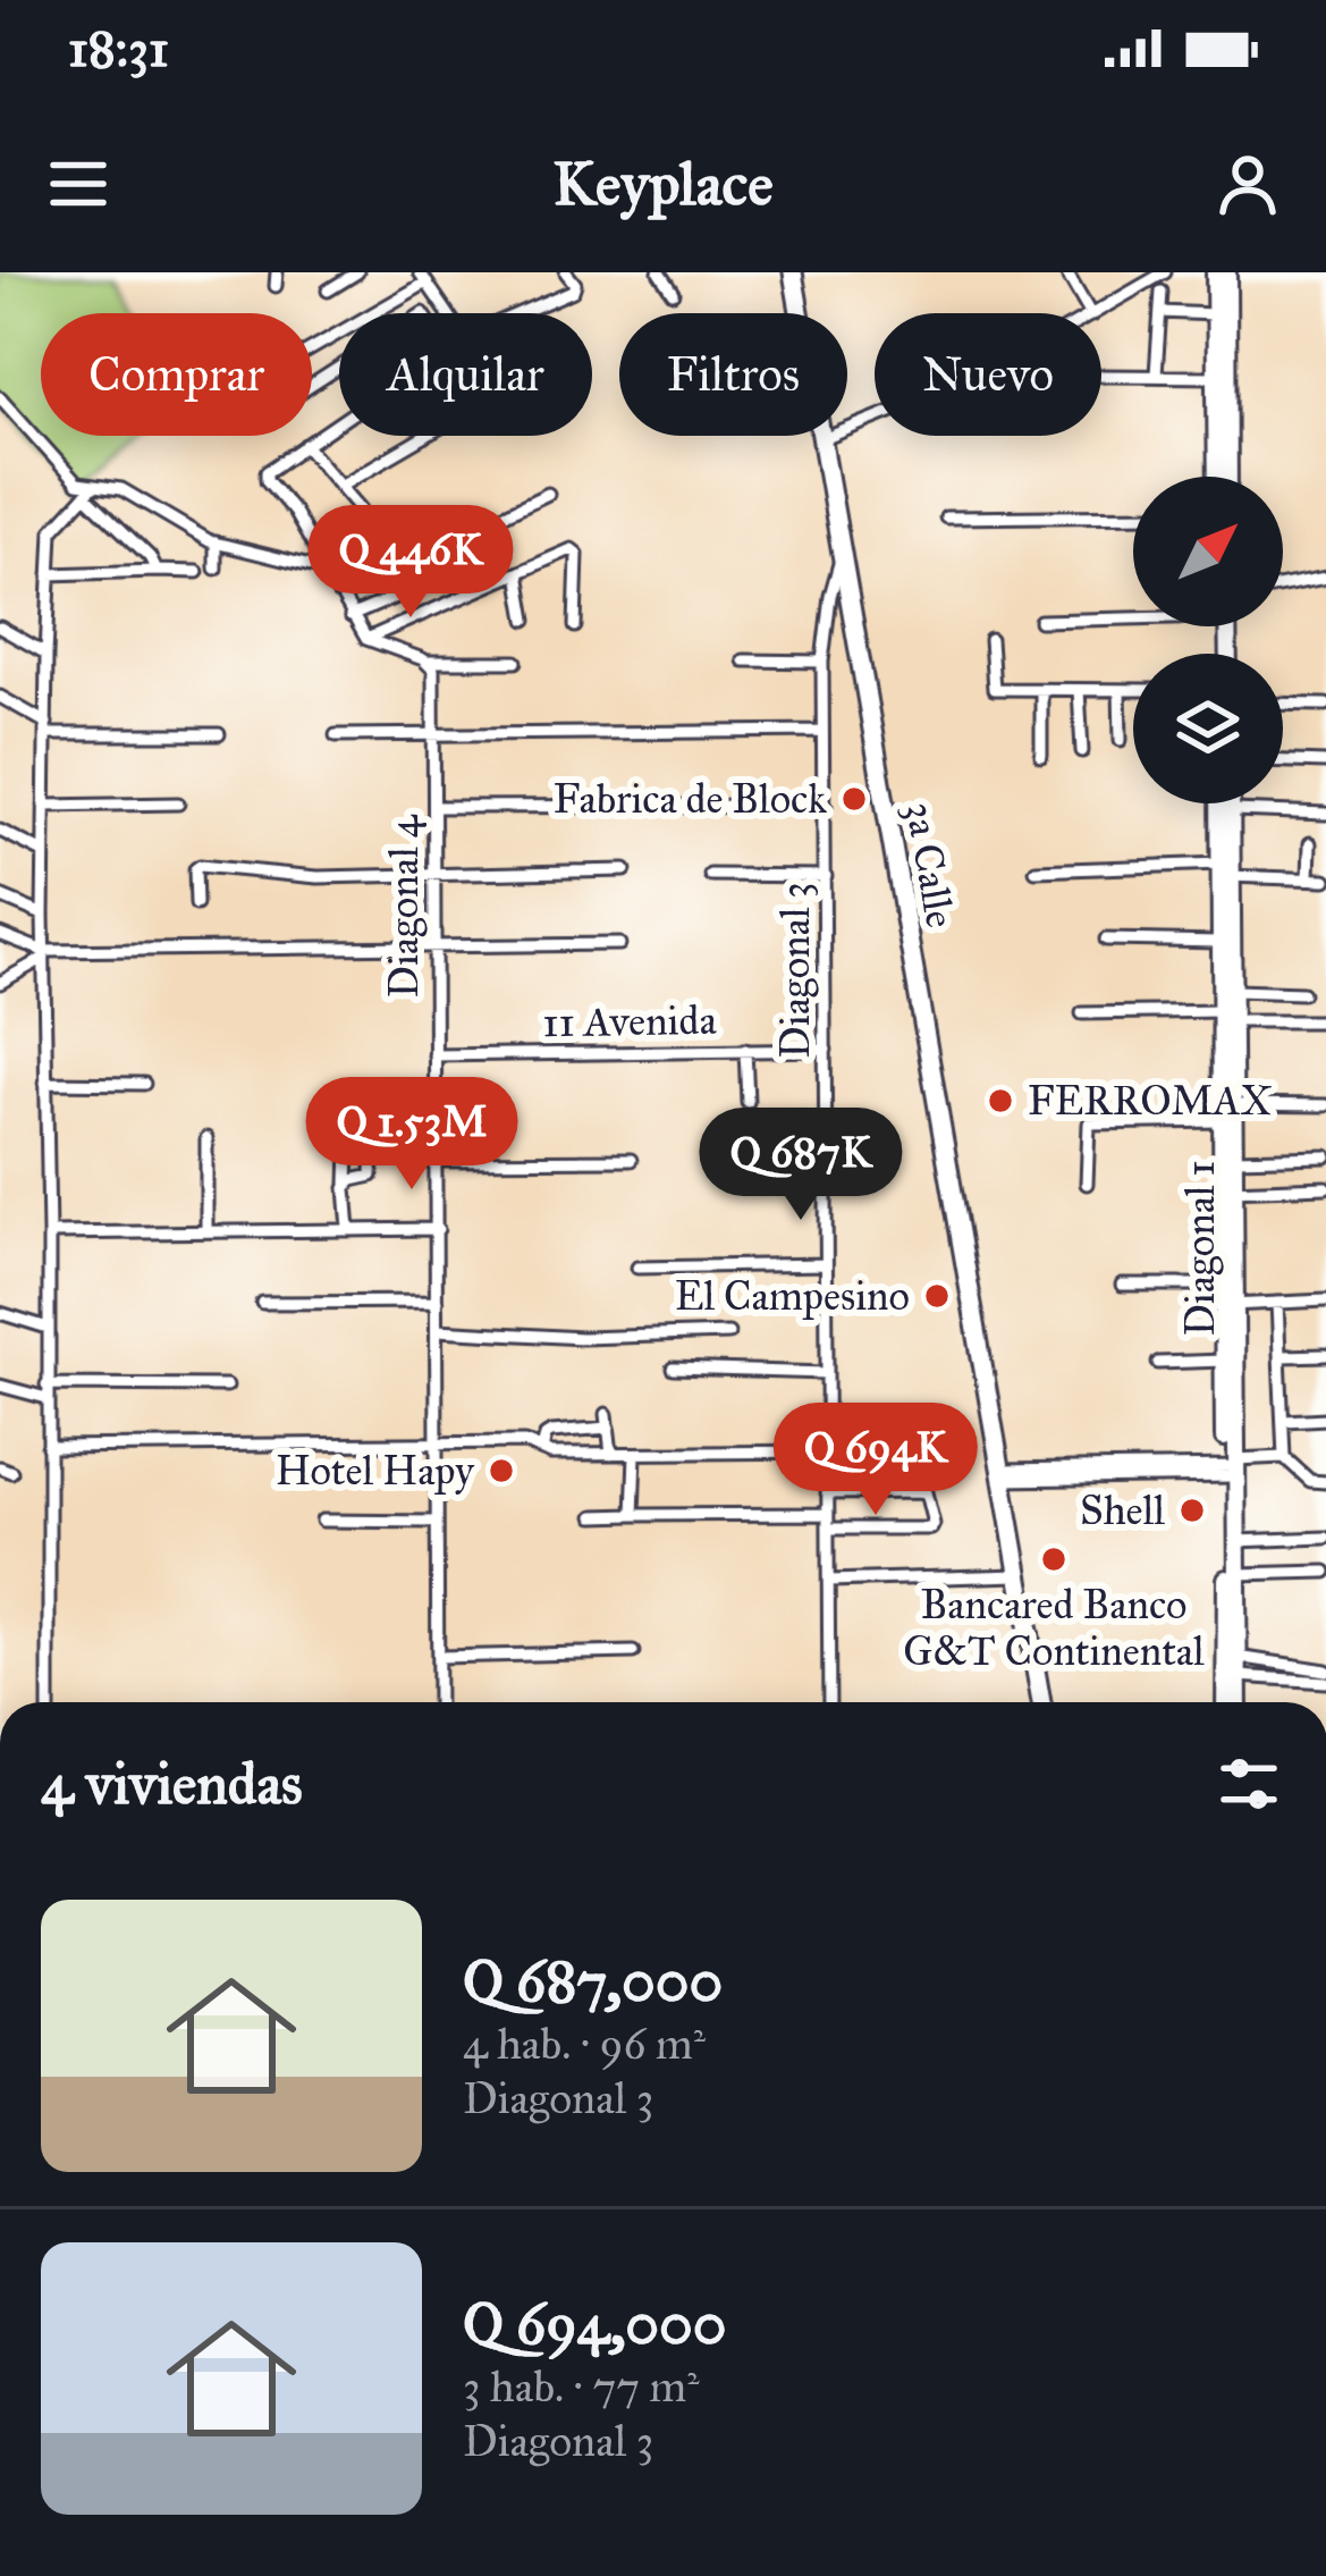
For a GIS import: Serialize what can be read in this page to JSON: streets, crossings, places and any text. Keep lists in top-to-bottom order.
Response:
{
  "streets": {
    "main road": ["3a Calle", "Diagonal 1"],
    "street": ["Diagonal 4", "Diagonal 3", "11 Avenida"]
  },
  "crossings": [
    ["3a Calle", "Diagonal 3"],
    ["Diagonal 4", "11 Avenida"],
    ["Diagonal 3", "11 Avenida"]
  ],
  "places": [
    "Fabrica de Block",
    "FERROMAX",
    "El Campesino",
    "Hotel Hapy",
    "Shell",
    "Bancared Banco G&T Continental"
  ],
  "north": "top right",
  "page": {
    "status": "18:31",
    "header": "Keyplace",
    "chip": [
      "Comprar",
      "Alquilar",
      "Filtros",
      "Nuevo"
    ],
    "price": [
      "Q 446K",
      "Q 1.53M",
      "Q 687K",
      "Q 694K"
    ],
    "heading": "4 viviendas",
    "list": [
      {
        "name": "Q 687,000",
        "note": "4 hab. · 96 m² · Diagonal 3"
      },
      {
        "name": "Q 694,000",
        "note": "3 hab. · 77 m² · Diagonal 3"
      }
    ]
  }
}
